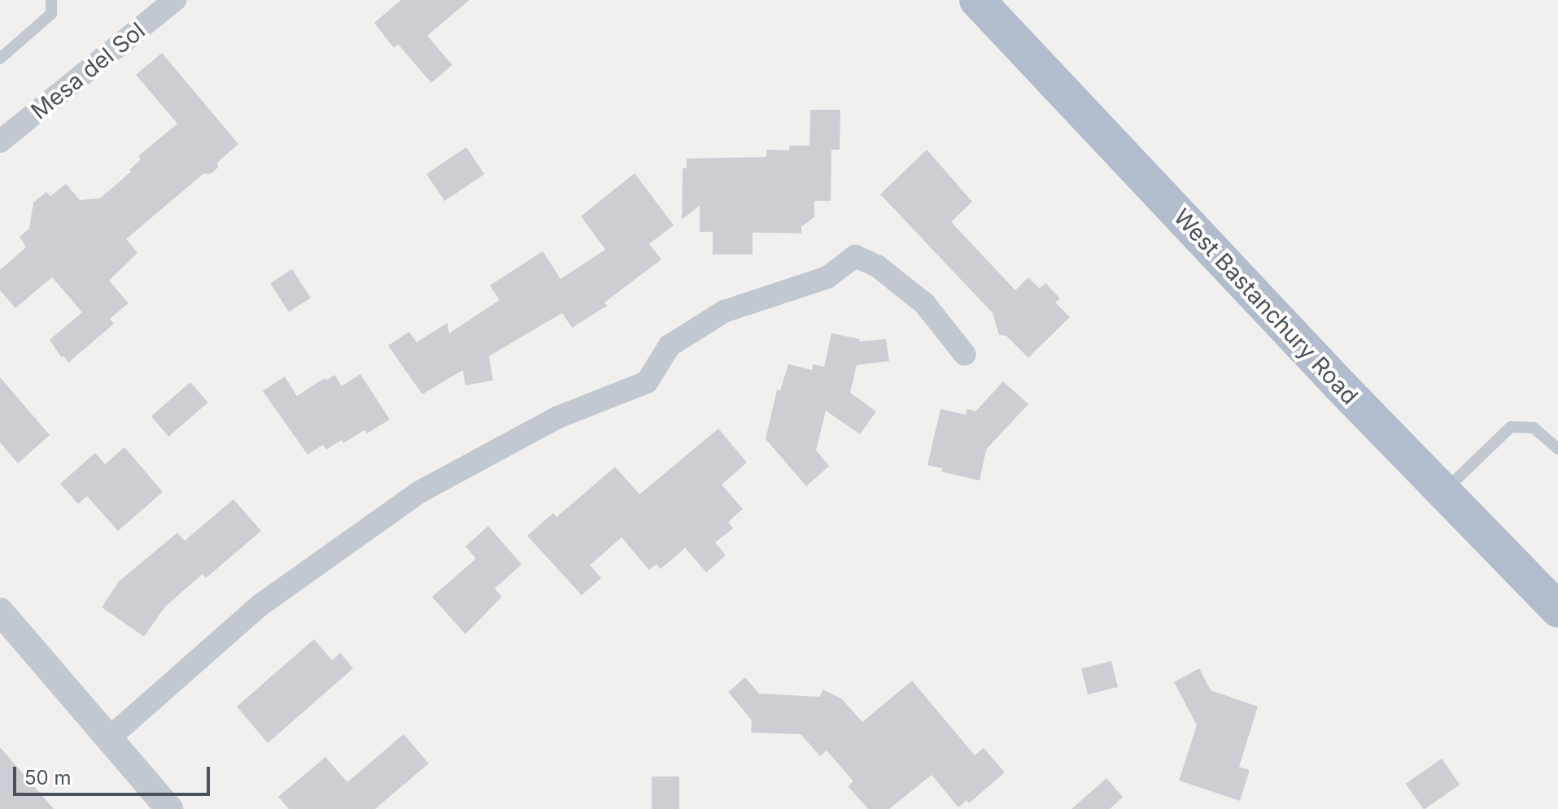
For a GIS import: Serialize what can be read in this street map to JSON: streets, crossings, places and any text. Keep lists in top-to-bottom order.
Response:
{
  "streets": {
    "main road": ["West Bastanchury Road"],
    "street": ["Mesa del Sol"]
  },
  "scale_bar": "50 m"
}
